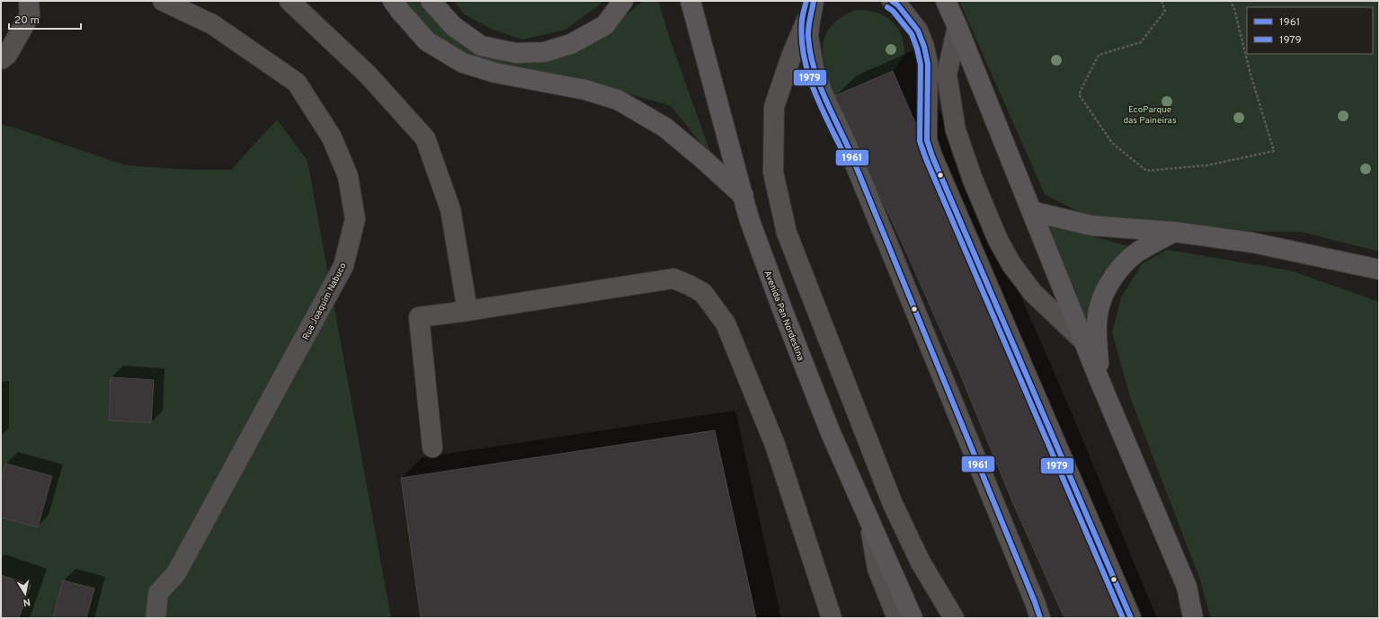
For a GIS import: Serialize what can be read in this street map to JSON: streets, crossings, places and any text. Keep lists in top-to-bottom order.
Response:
{
  "streets": {
    "highway": ["Avenida Pan Nordestina"],
    "street": ["Rua Joaquim Nabuco"]
  },
  "parks": ["EcoParque das Paineiras"],
  "lines": ["transit line 1961", "transit line 1979"],
  "legend": ["1961", "1979"],
  "scale_bar": "20 m",
  "north": "bottom"
}
